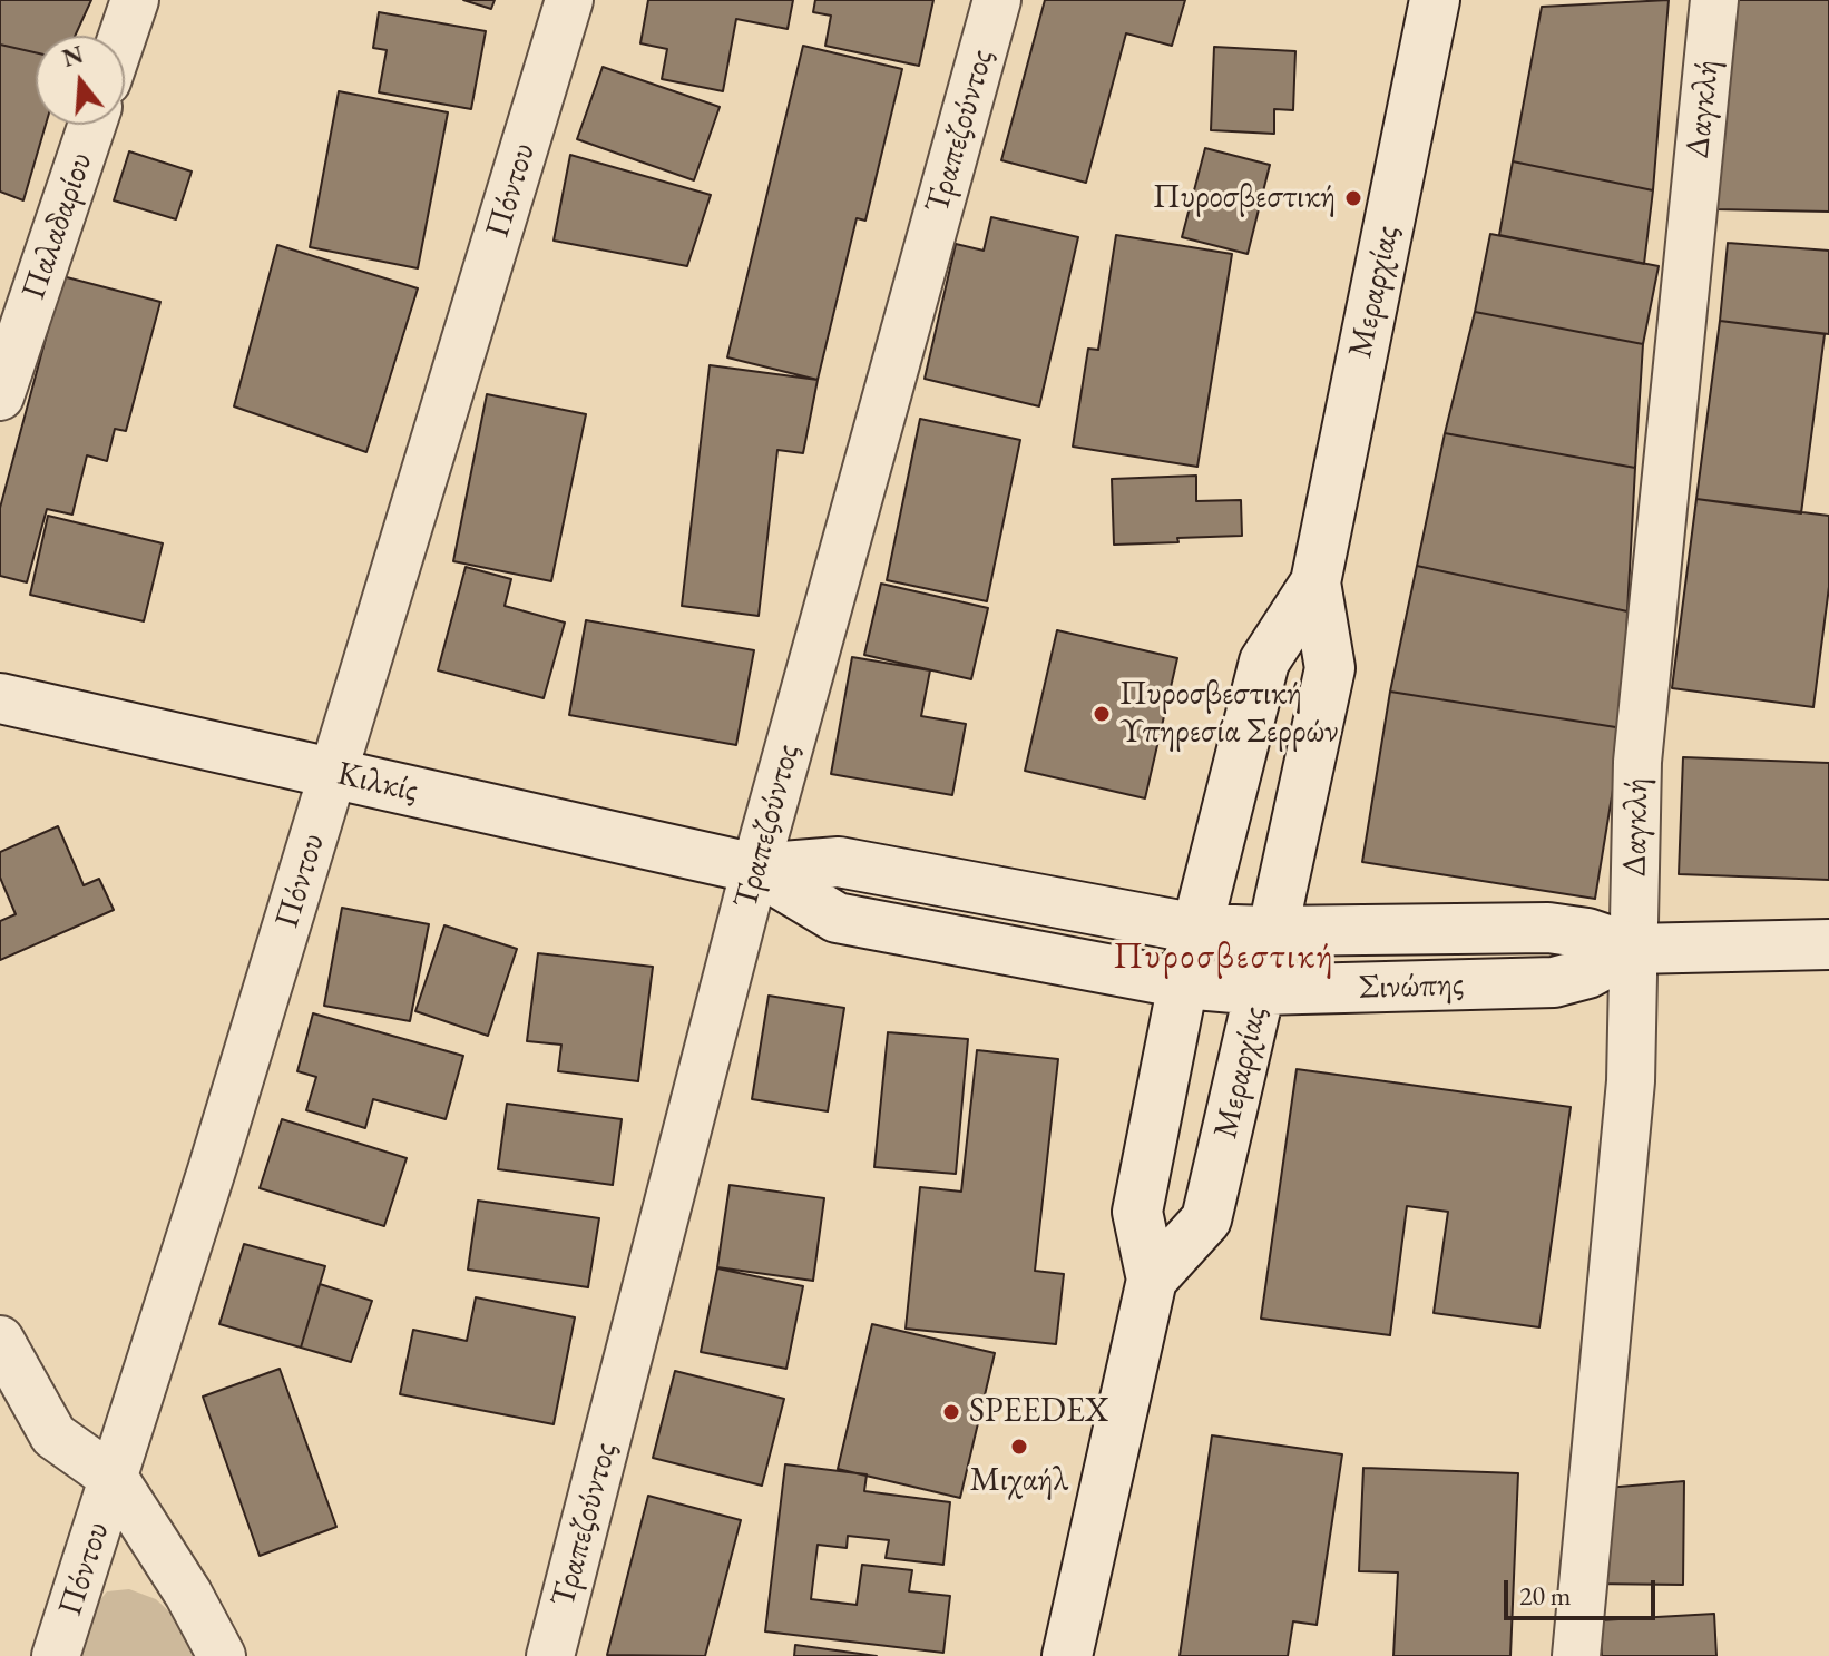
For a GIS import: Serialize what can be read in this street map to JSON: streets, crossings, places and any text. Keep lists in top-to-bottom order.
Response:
{
  "streets": {
    "main road": ["Μεραρχίας", "Κιλκίς", "Σινώπης"],
    "street": [
      "Δαγκλή",
      "Τραπεζούντος",
      "Πόντου",
      "Παλαδαρίου"
    ]
  },
  "crossings": [
    ["Δαγκλή", "Σινώπης"],
    ["Τραπεζούντος", "Κιλκίς"],
    ["Πόντου", "Κιλκίς"],
    ["Μεραρχίας", "Κιλκίς"],
    ["Μεραρχίας", "Σινώπης"],
    ["Κιλκίς", "Σινώπης"]
  ],
  "districts": ["Πυροσβεστική"],
  "places": [
    "Πυροσβεστική",
    "Πυροσβεστική Υπηρεσία Σερρών",
    "SPEEDEX",
    "Μιχαήλ"
  ],
  "scale_bar": "20 m",
  "north": "top"
}
